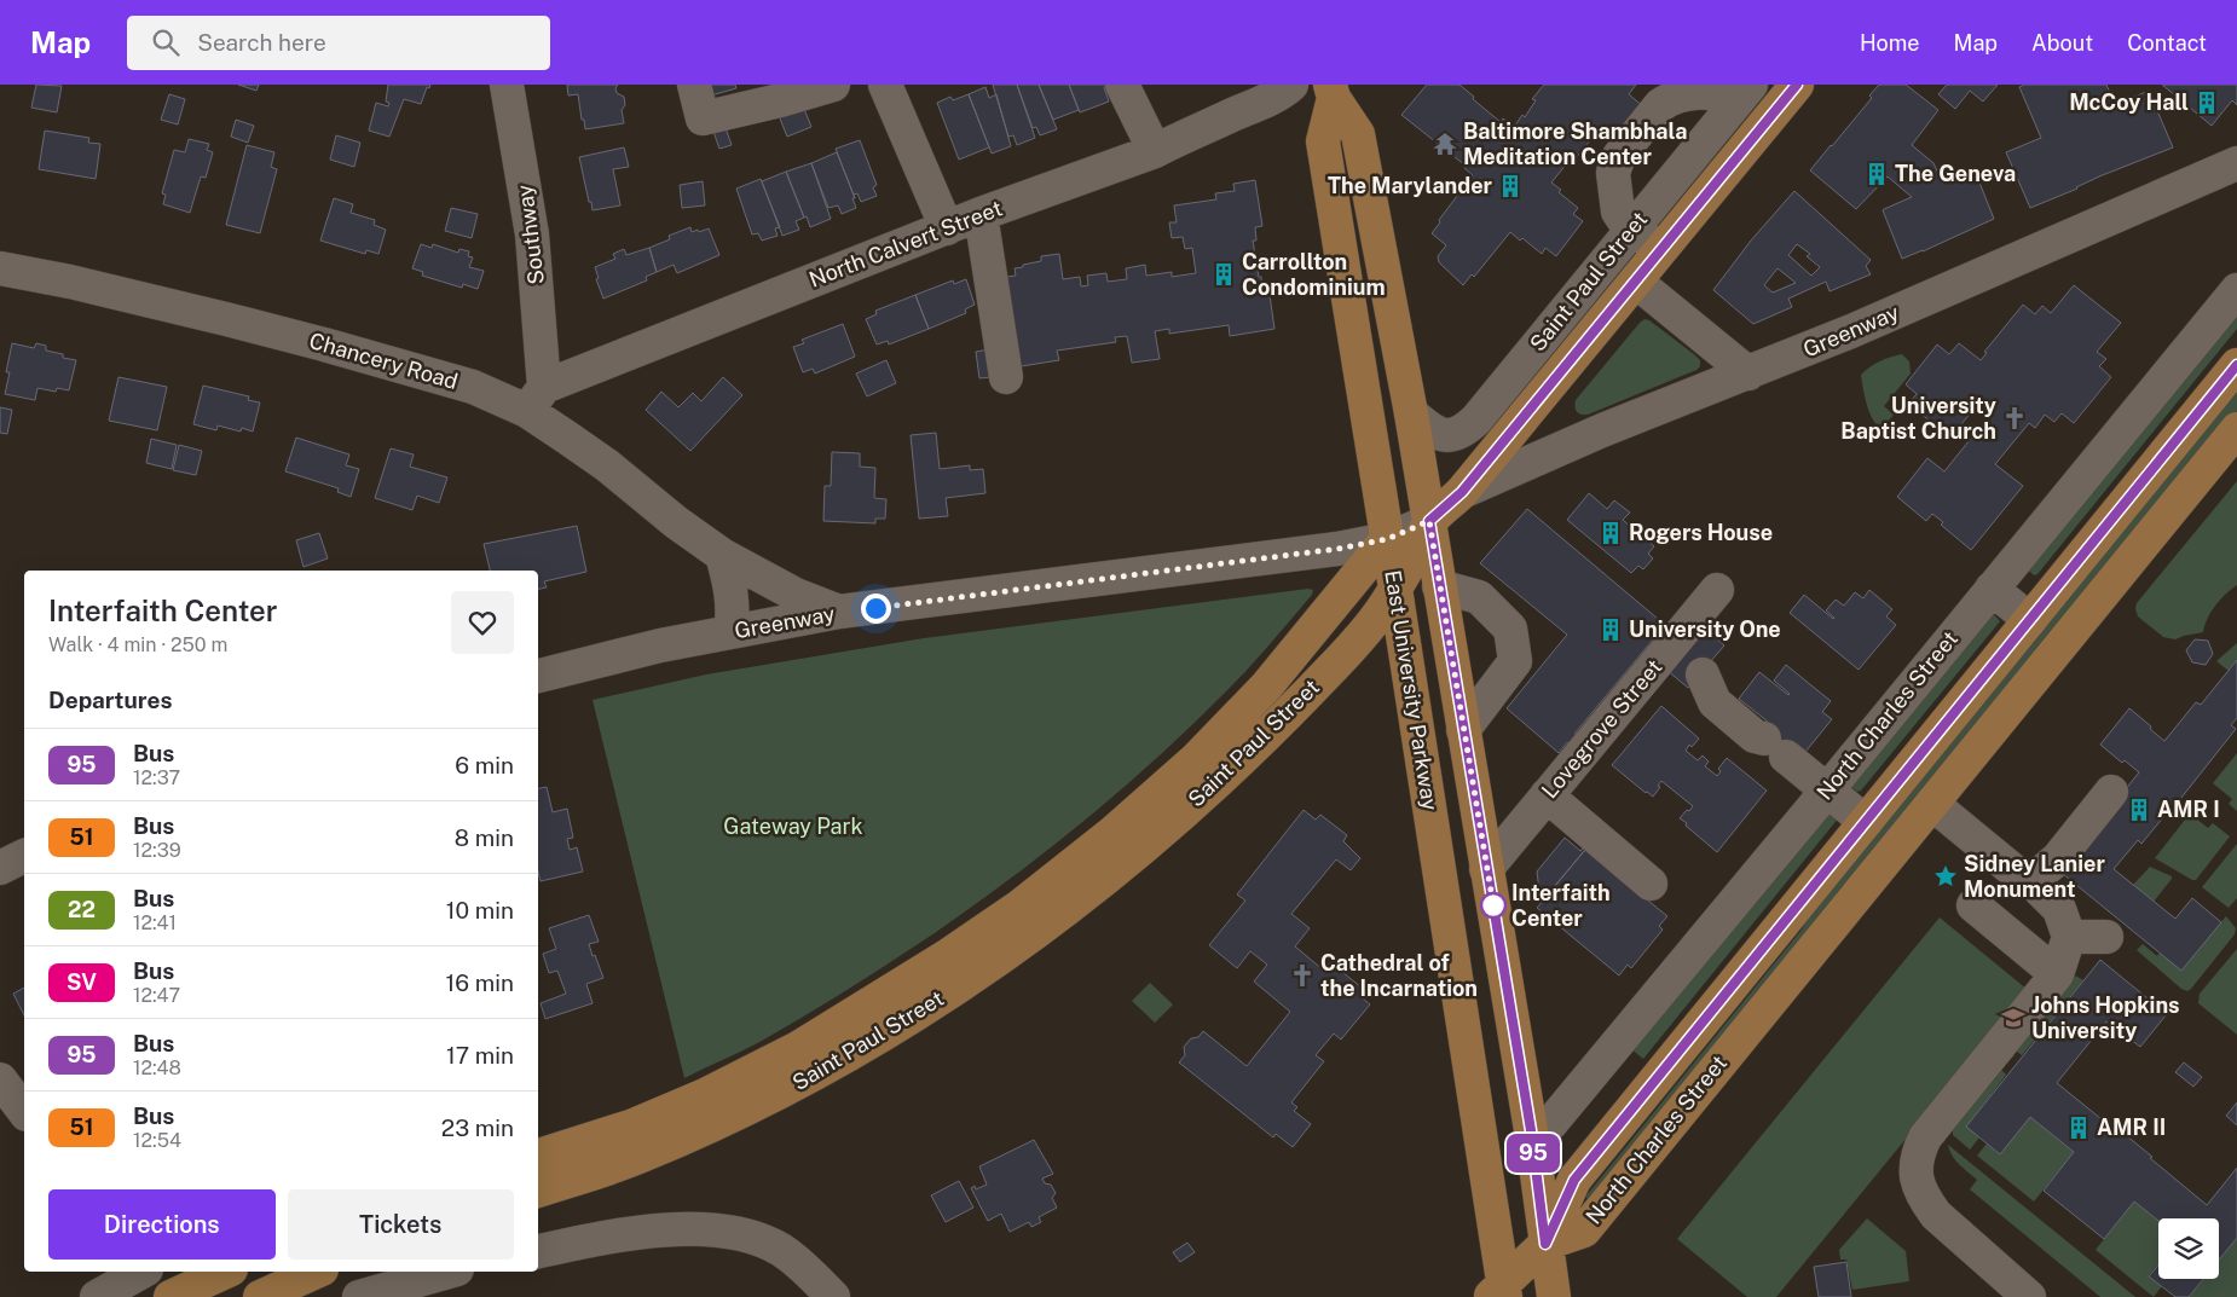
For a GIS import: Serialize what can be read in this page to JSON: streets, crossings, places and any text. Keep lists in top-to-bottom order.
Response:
{
  "streets": {
    "main road": ["Saint Paul Street", "East University Parkway", "North Charles Street"],
    "street": [
      "Southway",
      "North Calvert Street",
      "Greenway",
      "Chancery Road",
      "Lovegrove Street"
    ]
  },
  "crossings": [
    ["Southway", "North Calvert Street"],
    ["Southway", "Chancery Road"],
    ["North Calvert Street", "Chancery Road"],
    ["Saint Paul Street", "Greenway"],
    ["Saint Paul Street", "East University Parkway"],
    ["Greenway", "Chancery Road"],
    ["Greenway", "East University Parkway"],
    ["East University Parkway", "North Charles Street"],
    ["East University Parkway", "Lovegrove Street"]
  ],
  "parks": ["Gateway Park"],
  "places": {
    "building": [
      "McCoy Hall",
      "The Geneva",
      "The Marylander",
      "Carrollton Condominium",
      "Rogers House",
      "University One",
      "AMR I",
      "AMR II"
    ],
    "temple": ["Baltimore Shambhala Meditation Center"],
    "church": ["University Baptist Church", "Cathedral of the Incarnation"],
    "place": ["Sidney Lanier Monument"],
    "other": ["Interfaith Center"],
    "school or university": ["Johns Hopkins University"]
  },
  "lines": ["bus line 95"],
  "page": {
    "header": "Map",
    "search": "Search here",
    "nav": [
      "Home",
      "Map",
      "About",
      "Contact"
    ],
    "on_map": "95",
    "heading": [
      ["Interfaith Center", "Walk · 4 min · 250 m"],
      "Departures"
    ],
    "list": [
      {
        "mark": "95",
        "name": "Bus",
        "note": "12:37",
        "value": "6 min"
      },
      {
        "mark": "51",
        "name": "Bus",
        "note": "12:39",
        "value": "8 min"
      },
      {
        "mark": "22",
        "name": "Bus",
        "note": "12:41",
        "value": "10 min"
      },
      {
        "mark": "SV",
        "name": "Bus",
        "note": "12:47",
        "value": "16 min"
      },
      {
        "mark": "95",
        "name": "Bus",
        "note": "12:48",
        "value": "17 min"
      },
      {
        "mark": "51",
        "name": "Bus",
        "note": "12:54",
        "value": "23 min"
      }
    ],
    "buttons": ["Directions", "Tickets"]
  }
}
